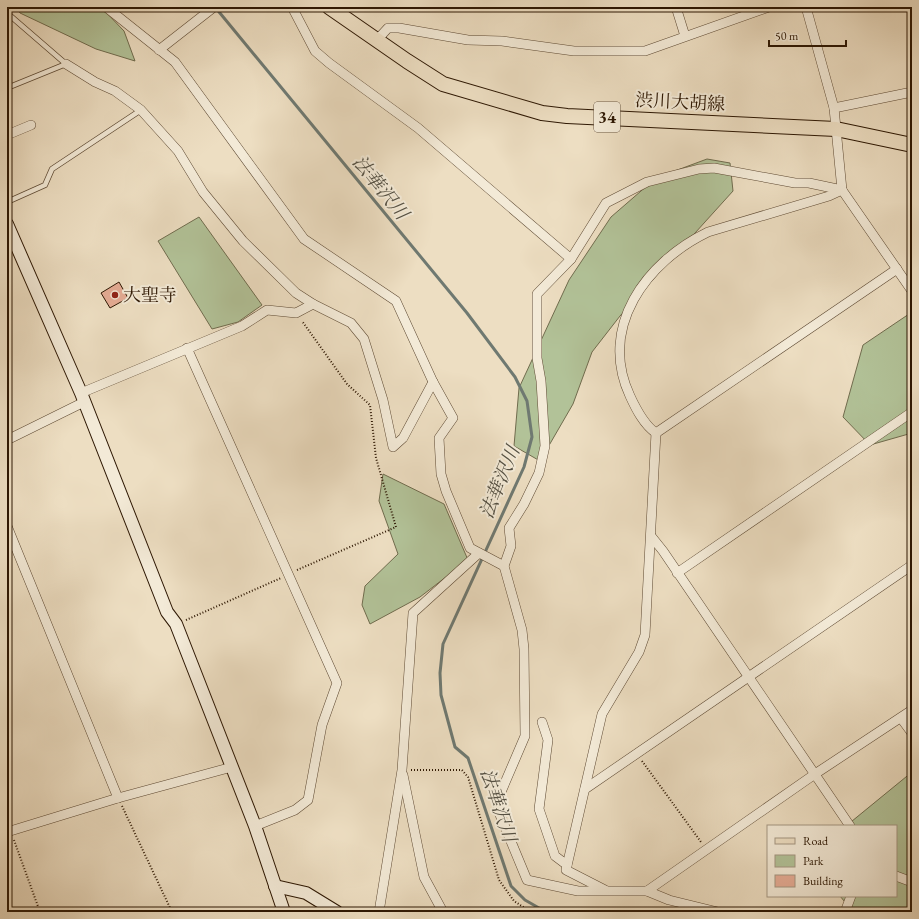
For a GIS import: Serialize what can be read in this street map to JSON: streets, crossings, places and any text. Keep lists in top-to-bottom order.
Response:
{
  "streets": {
    "main road": ["渋川大胡線", "34"]
  },
  "water": ["法華沢川"],
  "places": ["大聖寺"],
  "legend": ["Road", "Park", "Building"],
  "scale_bar": "50 m"
}
